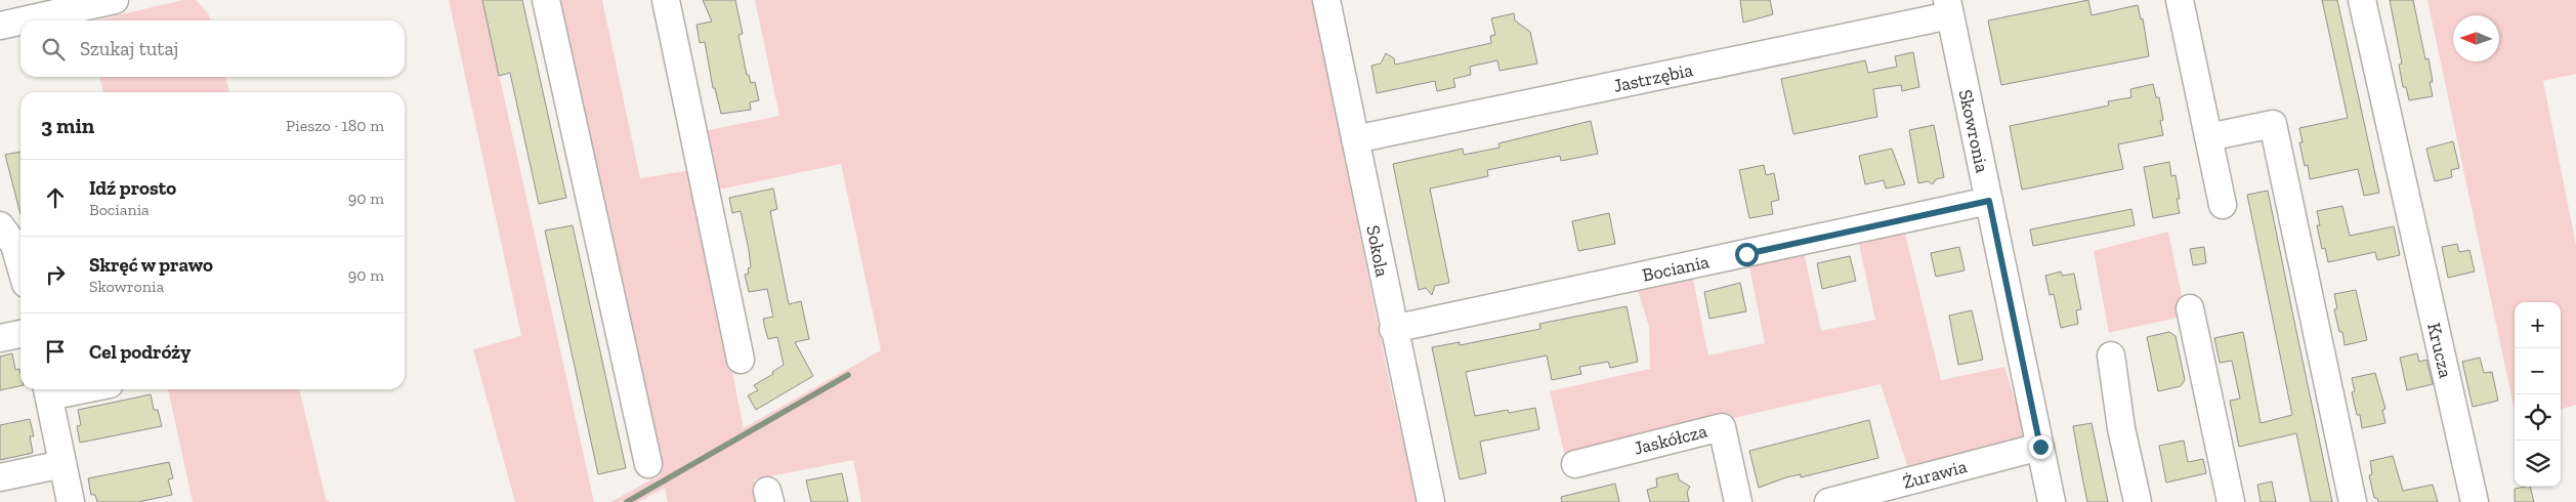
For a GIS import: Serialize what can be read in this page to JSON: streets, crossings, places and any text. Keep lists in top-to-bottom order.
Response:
{
  "streets": {
    "street": [
      "Jastrzębia",
      "Skowronia",
      "Sokola",
      "Bociania",
      "Krucza",
      "Jaskółcza",
      "Żurawia"
    ]
  },
  "crossings": [
    ["Jastrzębia", "Skowronia"],
    ["Jastrzębia", "Sokola"],
    ["Skowronia", "Bociania"],
    ["Skowronia", "Żurawia"],
    ["Sokola", "Bociania"]
  ],
  "north": "left",
  "page": {
    "search": "Szukaj tutaj",
    "heading": ["3 min", "Pieszo · 180 m"],
    "list": [
      ["Idź prosto", "Bociania", "90 m"],
      ["Skręć w prawo", "Skowronia", "90 m"],
      "Cel podróży"
    ],
    "map_buttons": ["+", "−"]
  }
}
